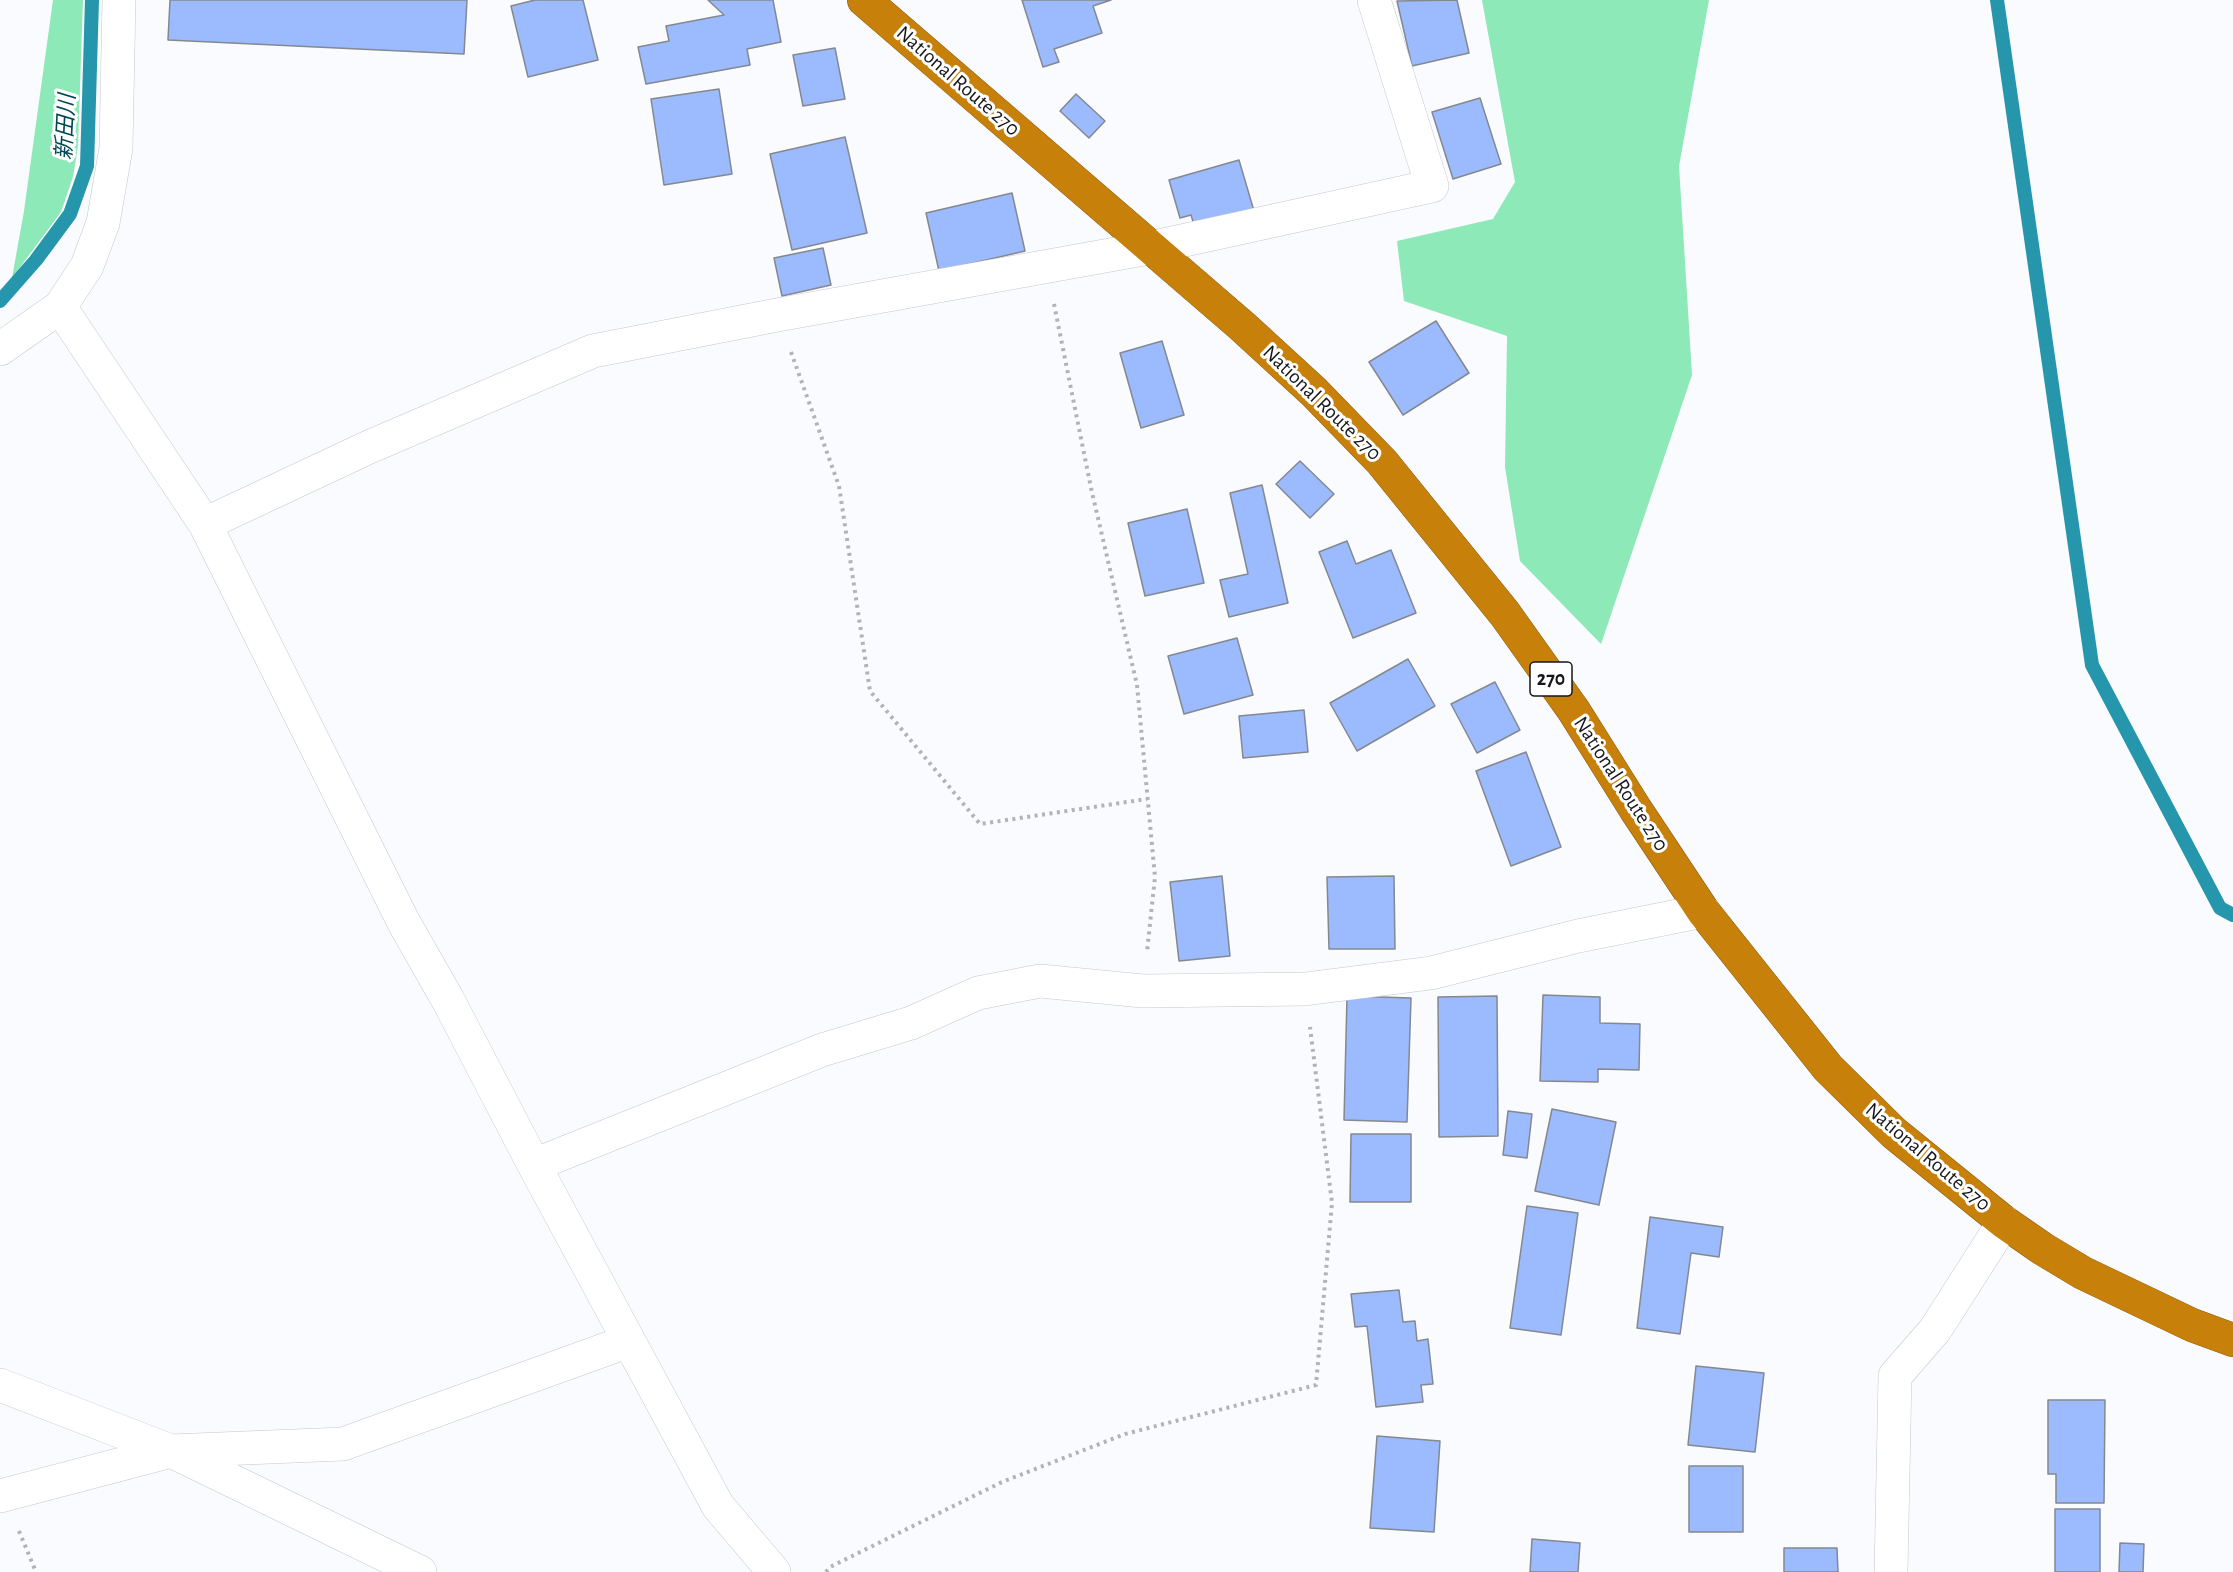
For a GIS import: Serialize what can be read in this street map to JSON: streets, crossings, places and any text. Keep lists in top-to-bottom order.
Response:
{
  "streets": {
    "highway": ["National Route 270", "270"]
  },
  "water": ["新田川"]
}
